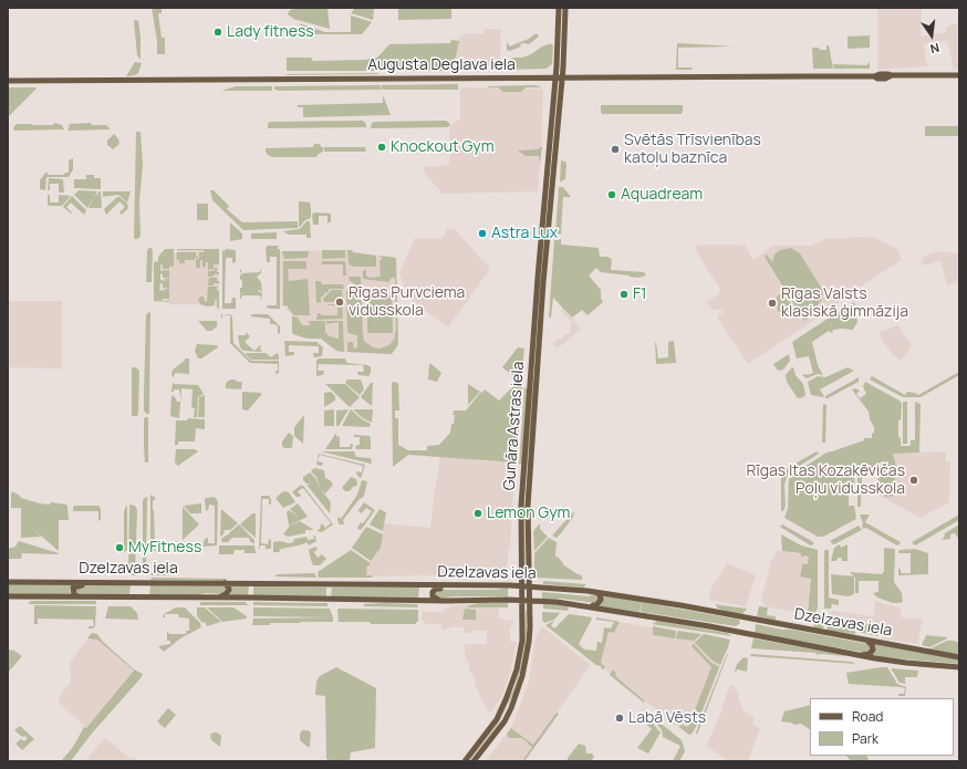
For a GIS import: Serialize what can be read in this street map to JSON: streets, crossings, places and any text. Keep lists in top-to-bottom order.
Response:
{
  "streets": {
    "main road": ["Augusta Deglava iela", "Gunāra Astras iela", "Dzelzavas iela"]
  },
  "crossings": [
    ["Augusta Deglava iela", "Gunāra Astras iela"],
    ["Gunāra Astras iela", "Dzelzavas iela"]
  ],
  "places": [
    "Lady fitness",
    "Knockout Gym",
    "Svētās Trīsvienības katoļu baznīca",
    "Aquadream",
    "Astra Lux",
    "F1",
    "Rīgas Purvciema vidusskola",
    "Rīgas Valsts klasiskā ģimnāzija",
    "Rīgas Itas Kozakēvičas Poļu vidusskola",
    "Lemon Gym",
    "MyFitness",
    "Labā Vēsts"
  ],
  "legend": ["Road", "Park"],
  "north": "bottom"
}
